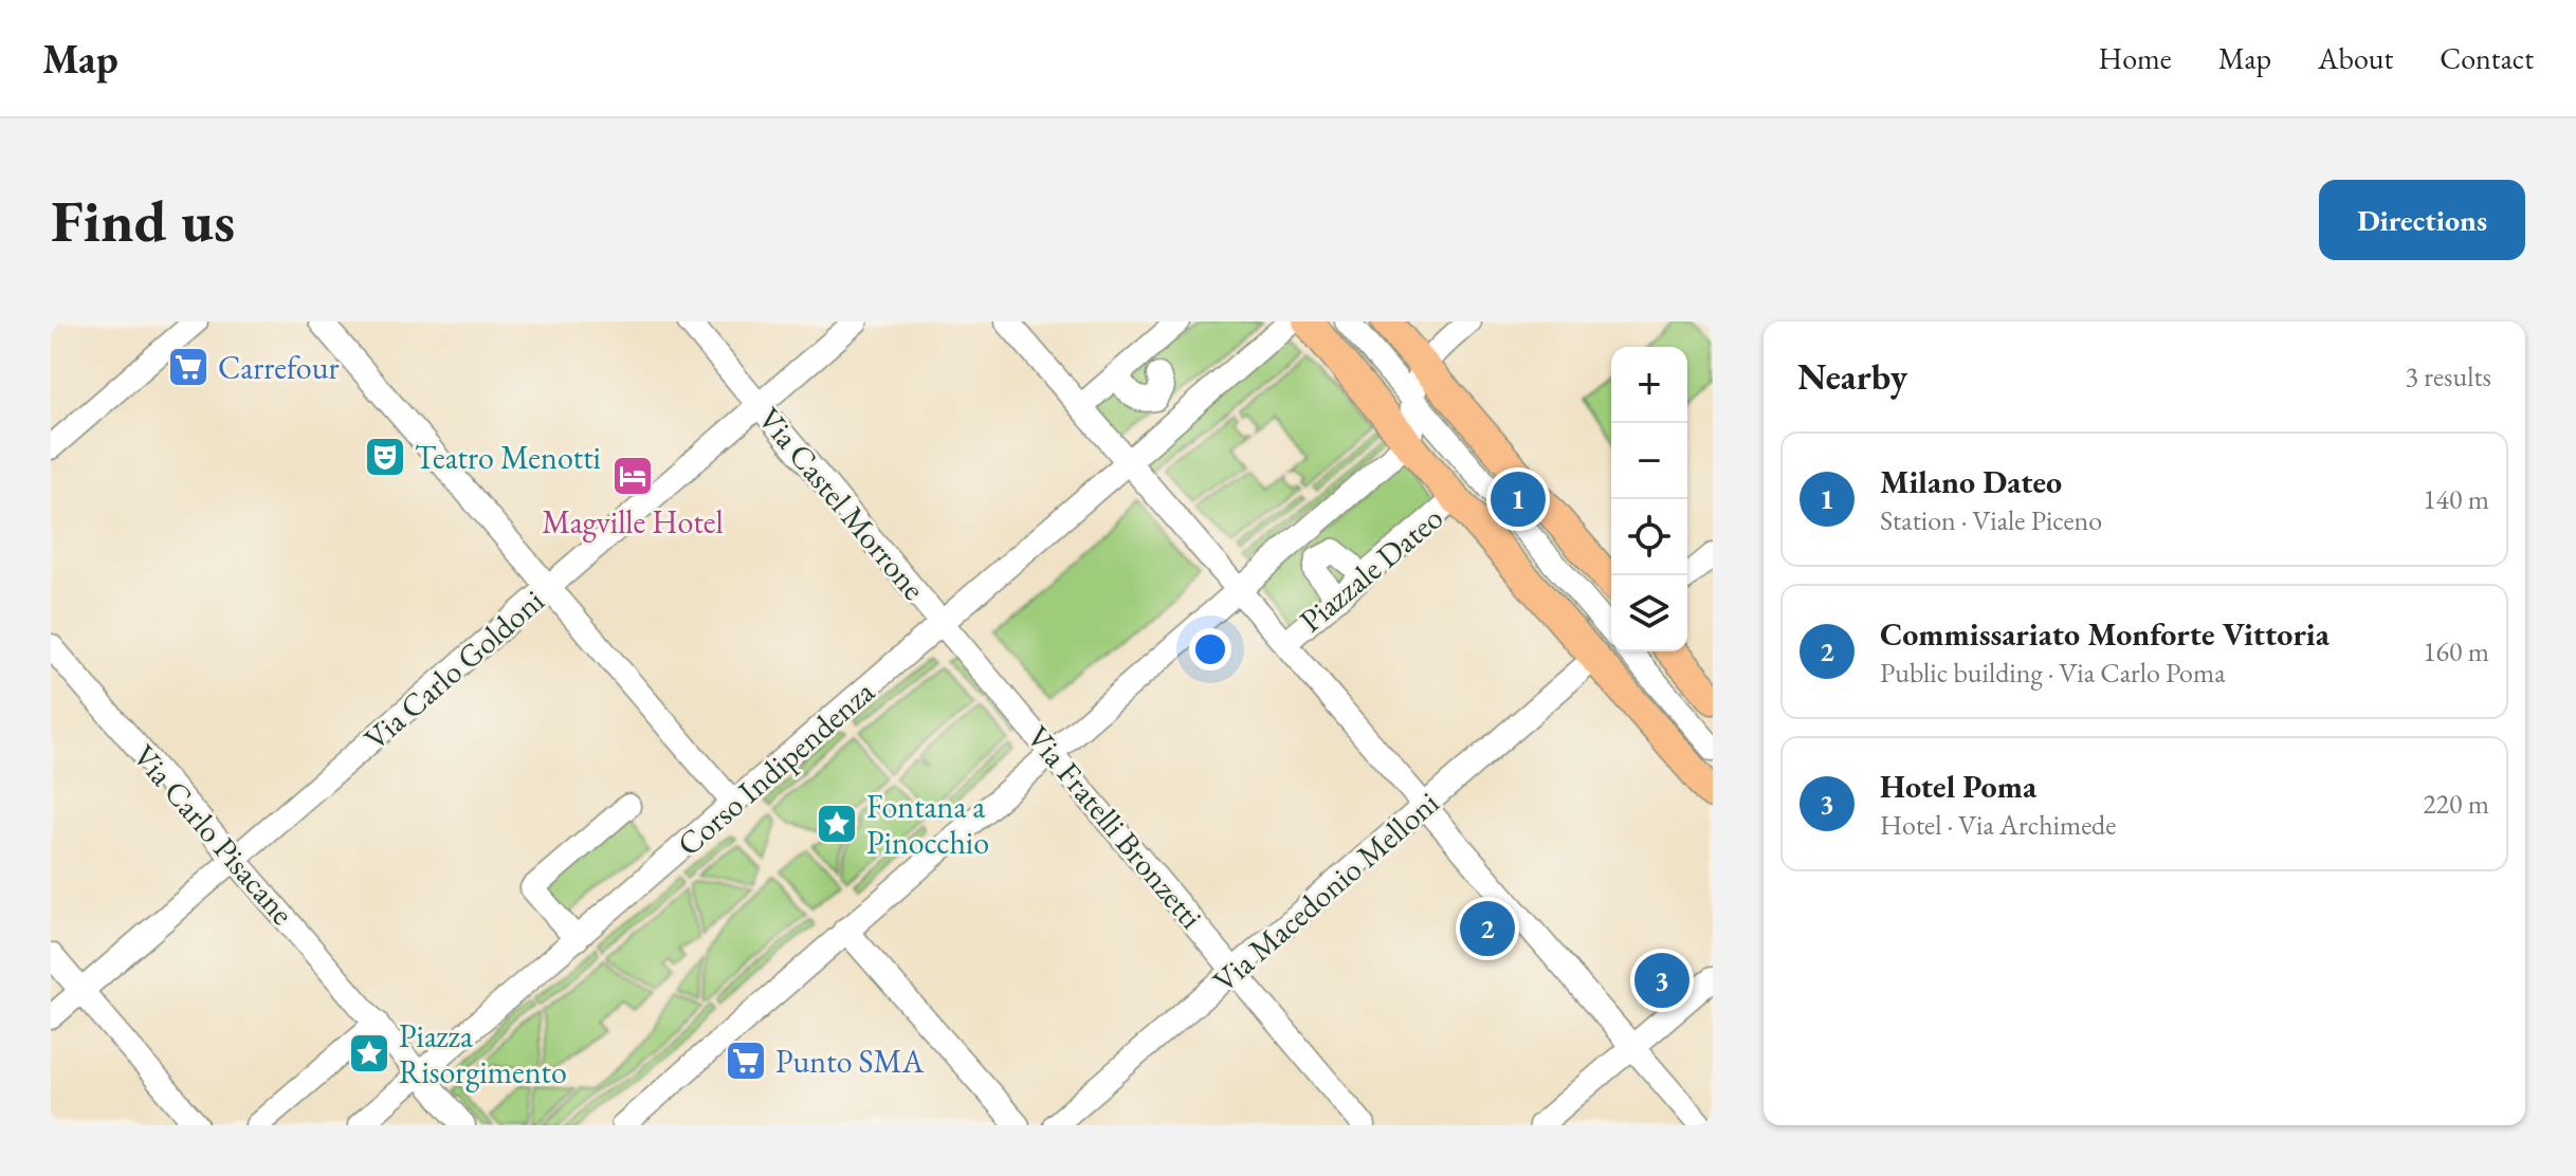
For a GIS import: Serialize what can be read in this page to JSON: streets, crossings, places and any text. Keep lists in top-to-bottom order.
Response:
{
  "streets": {
    "main road": ["Piazzale Dateo"],
    "street": [
      "Via Castel Morrone",
      "Via Carlo Goldoni",
      "Corso Indipendenza",
      "Via Fratelli Bronzetti",
      "Via Carlo Pisacane",
      "Via Macedonio Melloni"
    ]
  },
  "crossings": [
    ["Via Castel Morrone", "Via Carlo Goldoni"],
    ["Via Castel Morrone", "Corso Indipendenza"],
    ["Via Castel Morrone", "Via Fratelli Bronzetti"],
    ["Piazzale Dateo", "Corso Indipendenza"],
    ["Via Carlo Goldoni", "Via Carlo Pisacane"],
    ["Via Fratelli Bronzetti", "Via Macedonio Melloni"]
  ],
  "places": {
    "supermarket": ["Carrefour", "Punto SMA"],
    "theatre": ["Teatro Menotti"],
    "hotel": ["Magville Hotel"],
    "place": ["Fontana a Pinocchio", "Piazza Risorgimento"]
  },
  "page": {
    "header": "Map",
    "nav": [
      "Home",
      "Map",
      "About",
      "Contact"
    ],
    "buttons": "Directions",
    "title": "Find us",
    "heading": ["Nearby", "3 results"],
    "map_buttons": ["+", "−"],
    "list": [
      {
        "mark": "1",
        "name": "Milano Dateo",
        "note": "Station · Viale Piceno",
        "value": "140 m"
      },
      {
        "mark": "2",
        "name": "Commissariato Monforte Vittoria",
        "note": "Public building · Via Carlo Poma",
        "value": "160 m"
      },
      {
        "mark": "3",
        "name": "Hotel Poma",
        "note": "Hotel · Via Archimede",
        "value": "220 m"
      }
    ],
    "pins": ["1", "2", "3"]
  }
}
